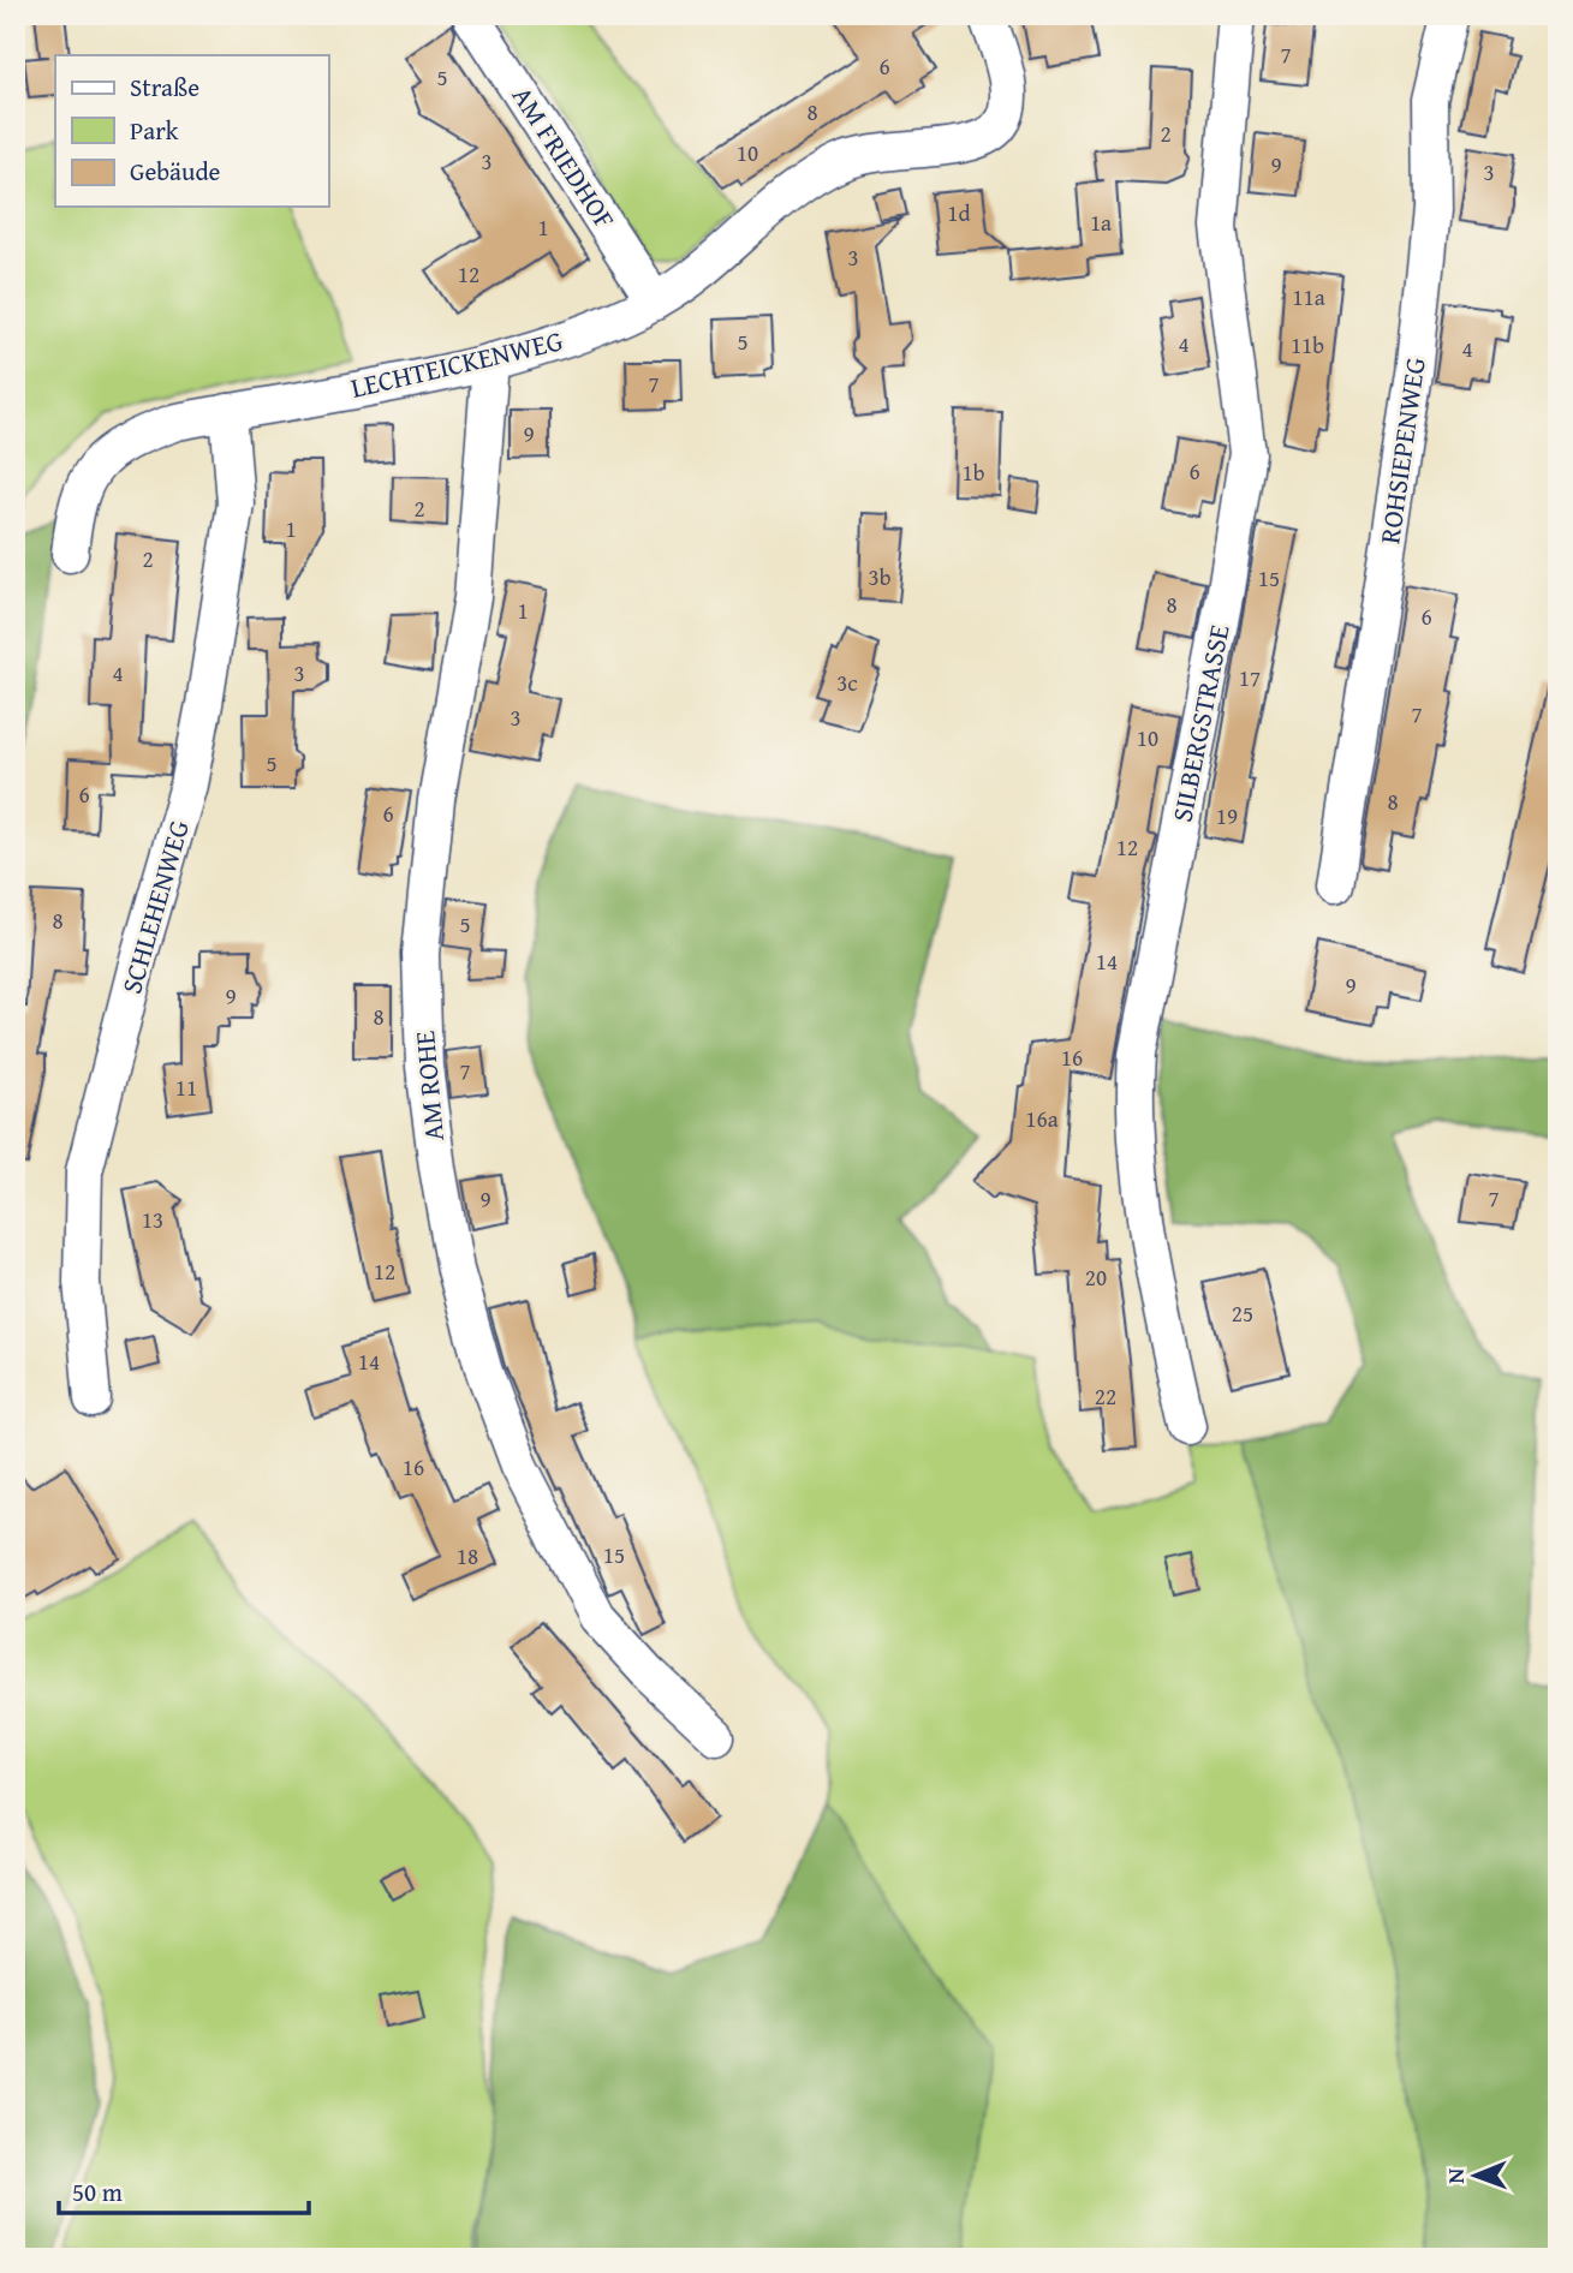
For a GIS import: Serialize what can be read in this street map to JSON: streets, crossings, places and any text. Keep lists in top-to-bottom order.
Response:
{
  "streets": {
    "street": [
      "AM FRIEDHOF",
      "LECHTEICKENWEG",
      "ROHSIEPENWEG",
      "SILBERGSTRASSE",
      "SCHLEHENWEG",
      "AM ROHE"
    ]
  },
  "crossings": [
    ["AM FRIEDHOF", "LECHTEICKENWEG"],
    ["LECHTEICKENWEG", "SCHLEHENWEG"],
    ["LECHTEICKENWEG", "AM ROHE"]
  ],
  "house_numbers": [
    "7",
    "6",
    "5",
    "8",
    "2",
    "10",
    "3",
    "9",
    "3",
    "1d",
    "1a",
    "1",
    "3",
    "12",
    "11a",
    "5",
    "4",
    "11b",
    "4",
    "7",
    "9",
    "6",
    "1b",
    "2",
    "1",
    "2",
    "3b",
    "15",
    "8",
    "1",
    "6",
    "4",
    "3",
    "17",
    "3c",
    "7",
    "3",
    "10",
    "5",
    "6",
    "8",
    "6",
    "19",
    "12",
    "8",
    "5",
    "14",
    "9",
    "9",
    "8",
    "16",
    "7",
    "11",
    "16a",
    "7",
    "9",
    "13",
    "12",
    "20",
    "25",
    "14",
    "22",
    "16",
    "15",
    "18"
  ],
  "legend": ["Straße", "Park", "Gebäude"],
  "scale_bar": "50 m",
  "north": "left"
}
